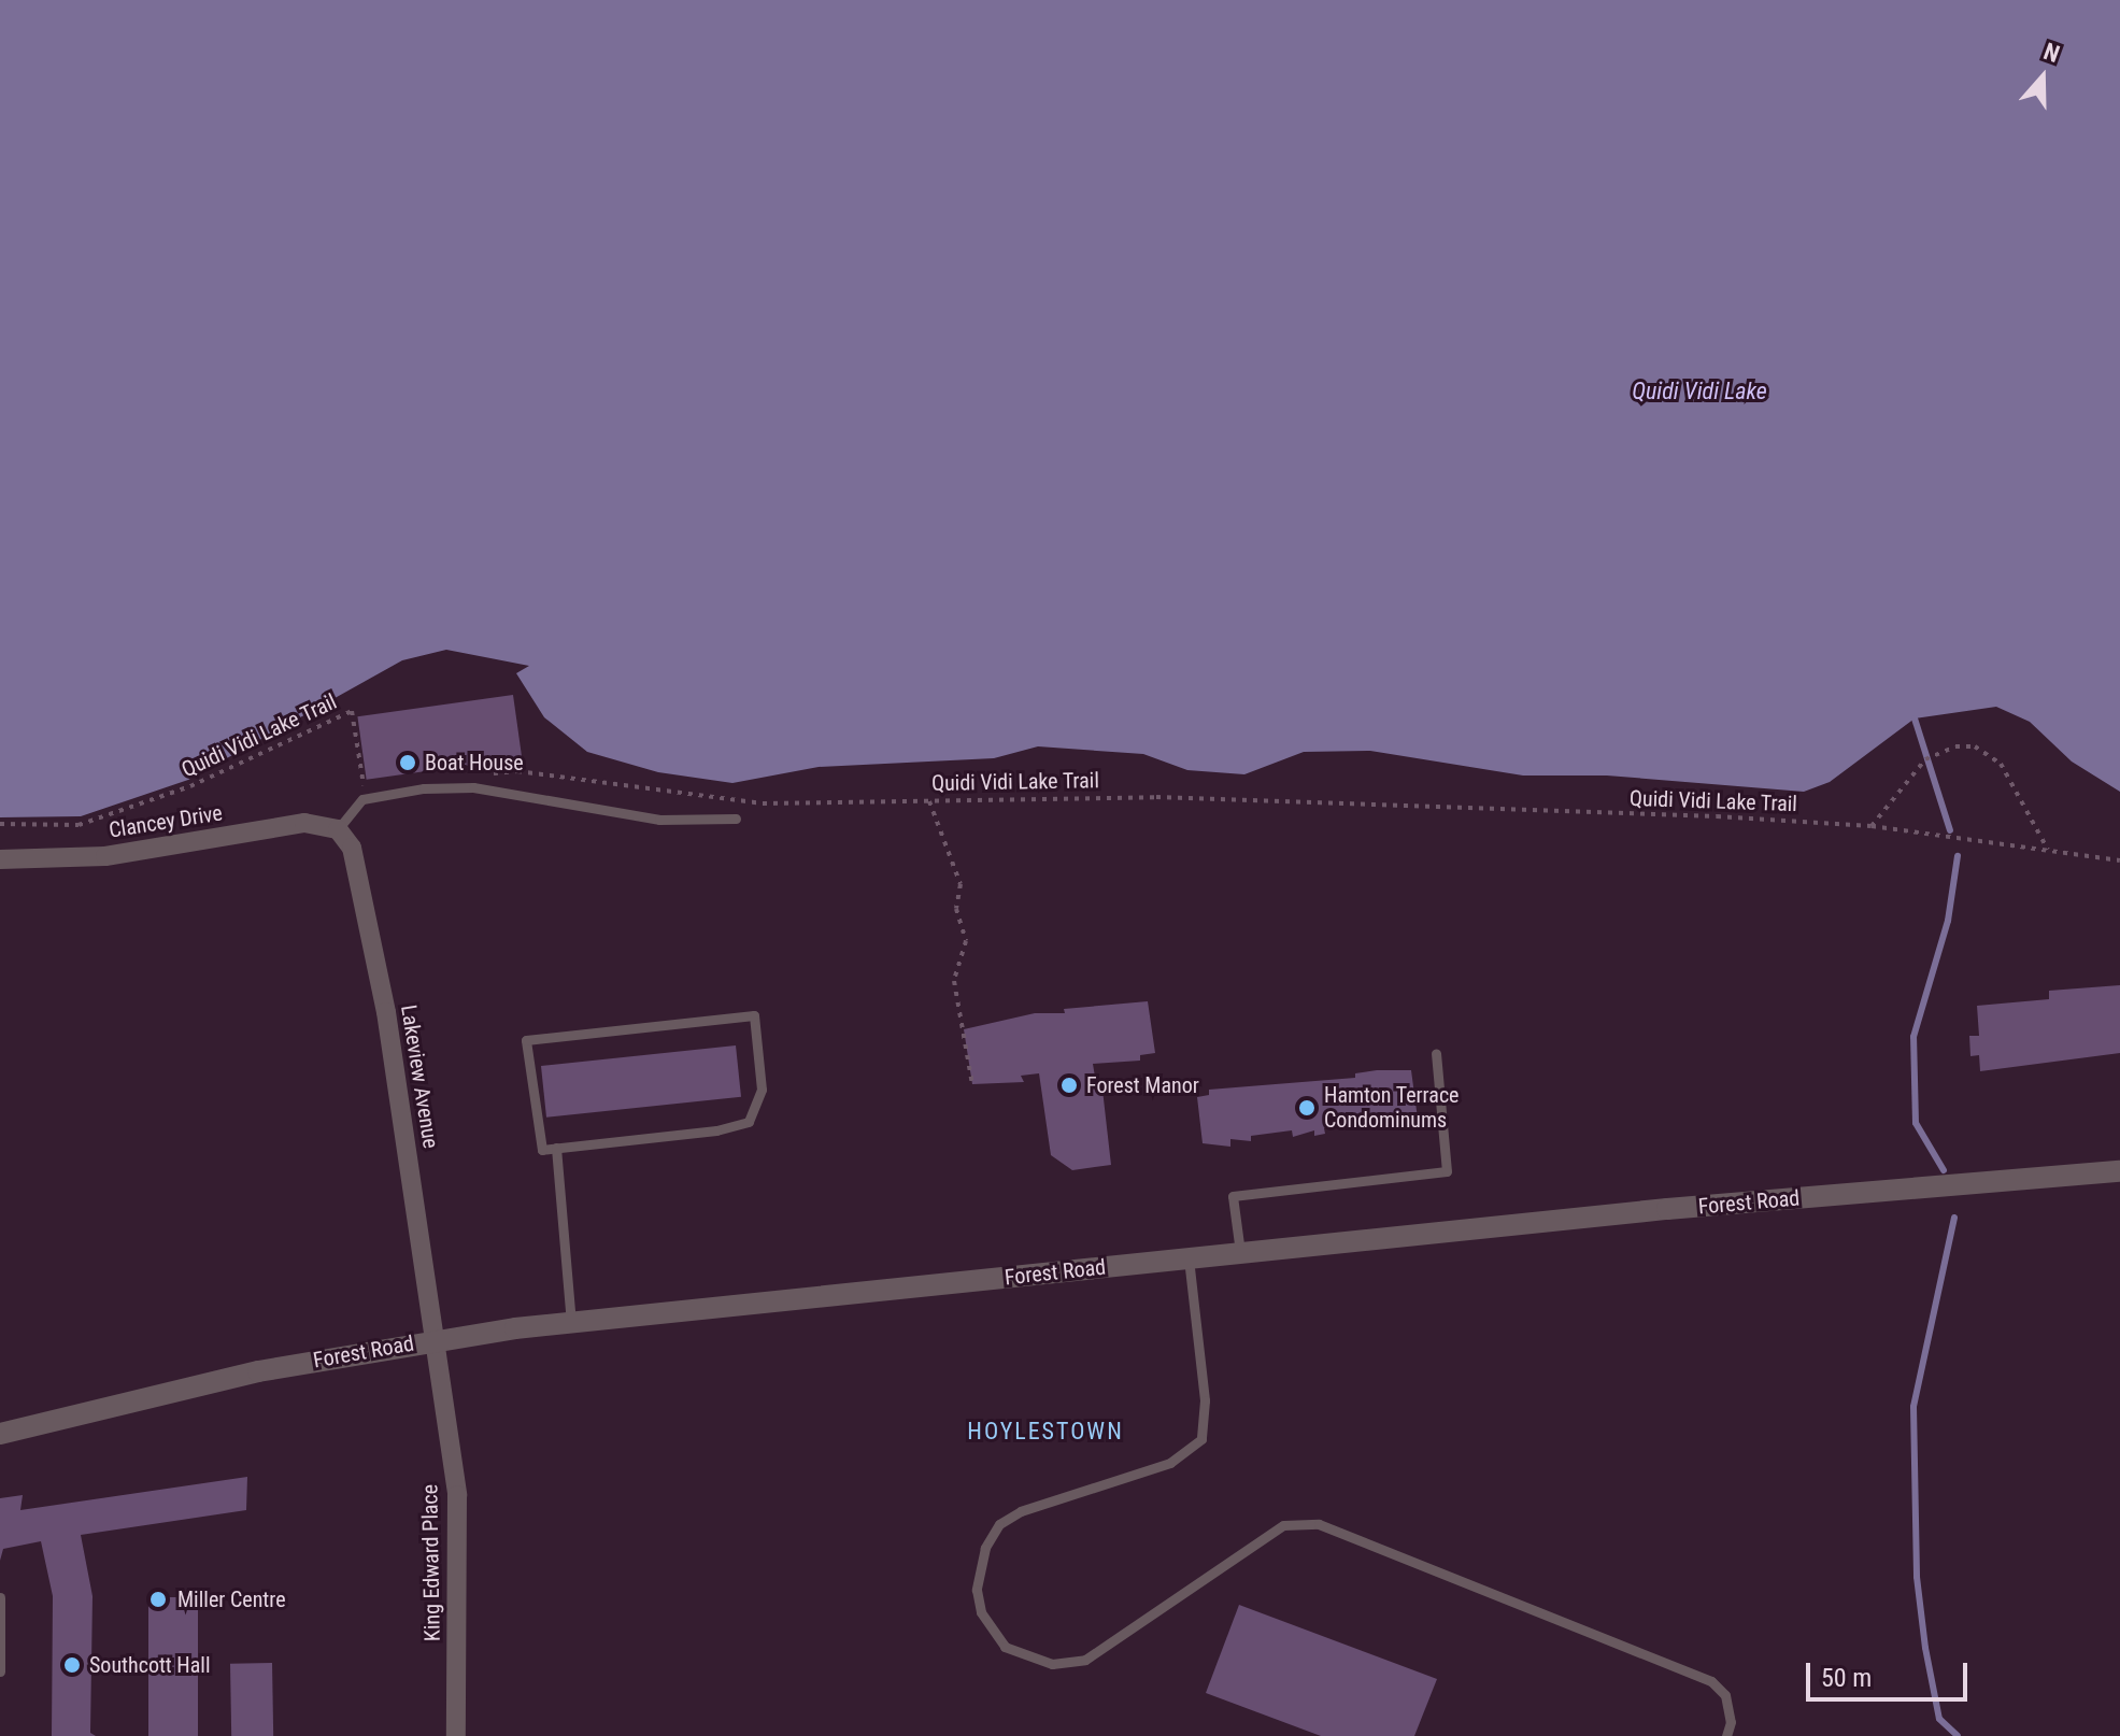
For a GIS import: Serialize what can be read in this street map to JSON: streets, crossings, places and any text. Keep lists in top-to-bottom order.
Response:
{
  "streets": {
    "street": [
      "Clancey Drive",
      "Lakeview Avenue",
      "Forest Road",
      "King Edward Place"
    ],
    "path": ["Quidi Vidi Lake Trail"]
  },
  "crossings": [
    ["Clancey Drive", "Lakeview Avenue"],
    ["Lakeview Avenue", "Forest Road"],
    ["Lakeview Avenue", "King Edward Place"],
    ["Forest Road", "King Edward Place"]
  ],
  "districts": ["HOYLESTOWN"],
  "water": ["Quidi Vidi Lake"],
  "places": [
    "Boat House",
    "Forest Manor",
    "Hamton Terrace Condominums",
    "Miller Centre",
    "Southcott Hall"
  ],
  "scale_bar": "50 m",
  "north": "top"
}
